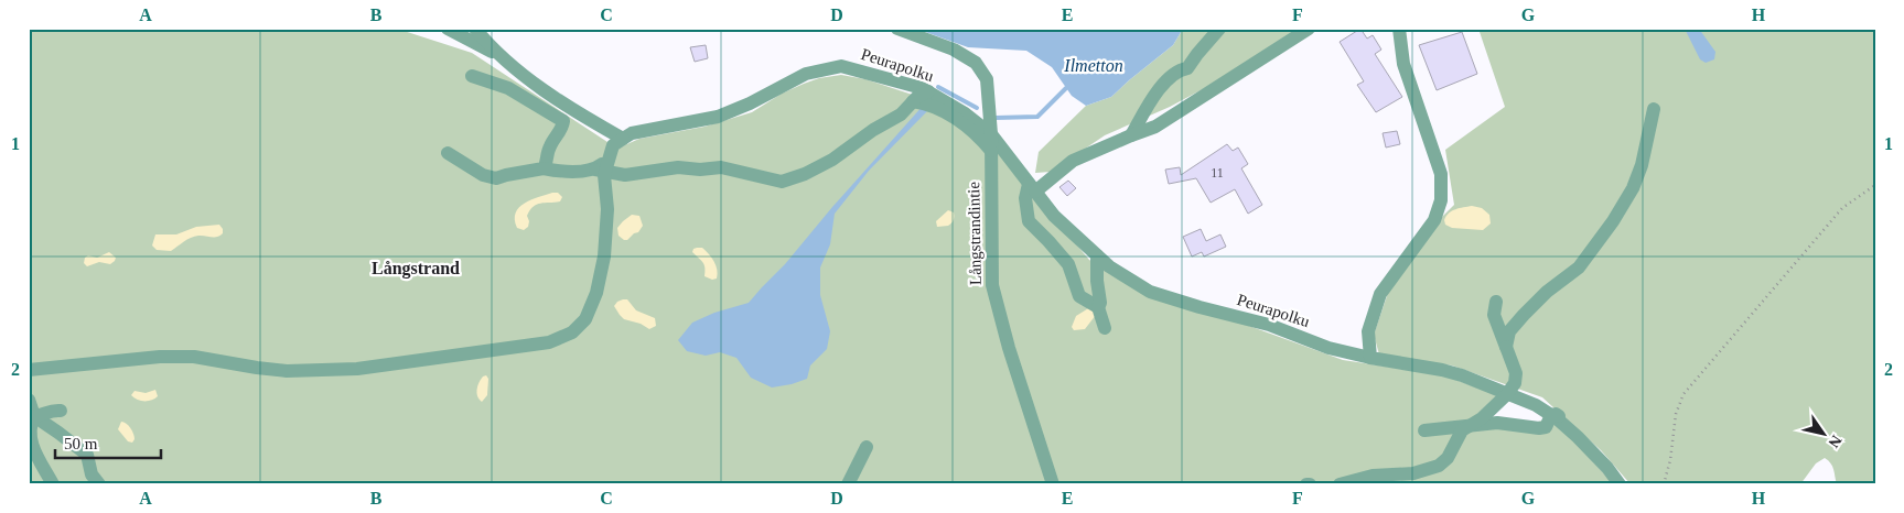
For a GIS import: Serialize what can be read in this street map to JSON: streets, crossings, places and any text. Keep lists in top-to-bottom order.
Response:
{
  "streets": {
    "street": ["Peurapolku", "Långstrandintie"]
  },
  "crossings": [
    ["Peurapolku", "Långstrandintie"]
  ],
  "districts": ["Långstrand"],
  "water": ["Ilmetton"],
  "house_numbers": ["11"],
  "scale_bar": "50 m",
  "north": "bottom right",
  "grid": {
    "columns": [
      "A",
      "B",
      "C",
      "D",
      "E",
      "F",
      "G",
      "H"
    ],
    "rows": ["1", "2"]
  }
}
